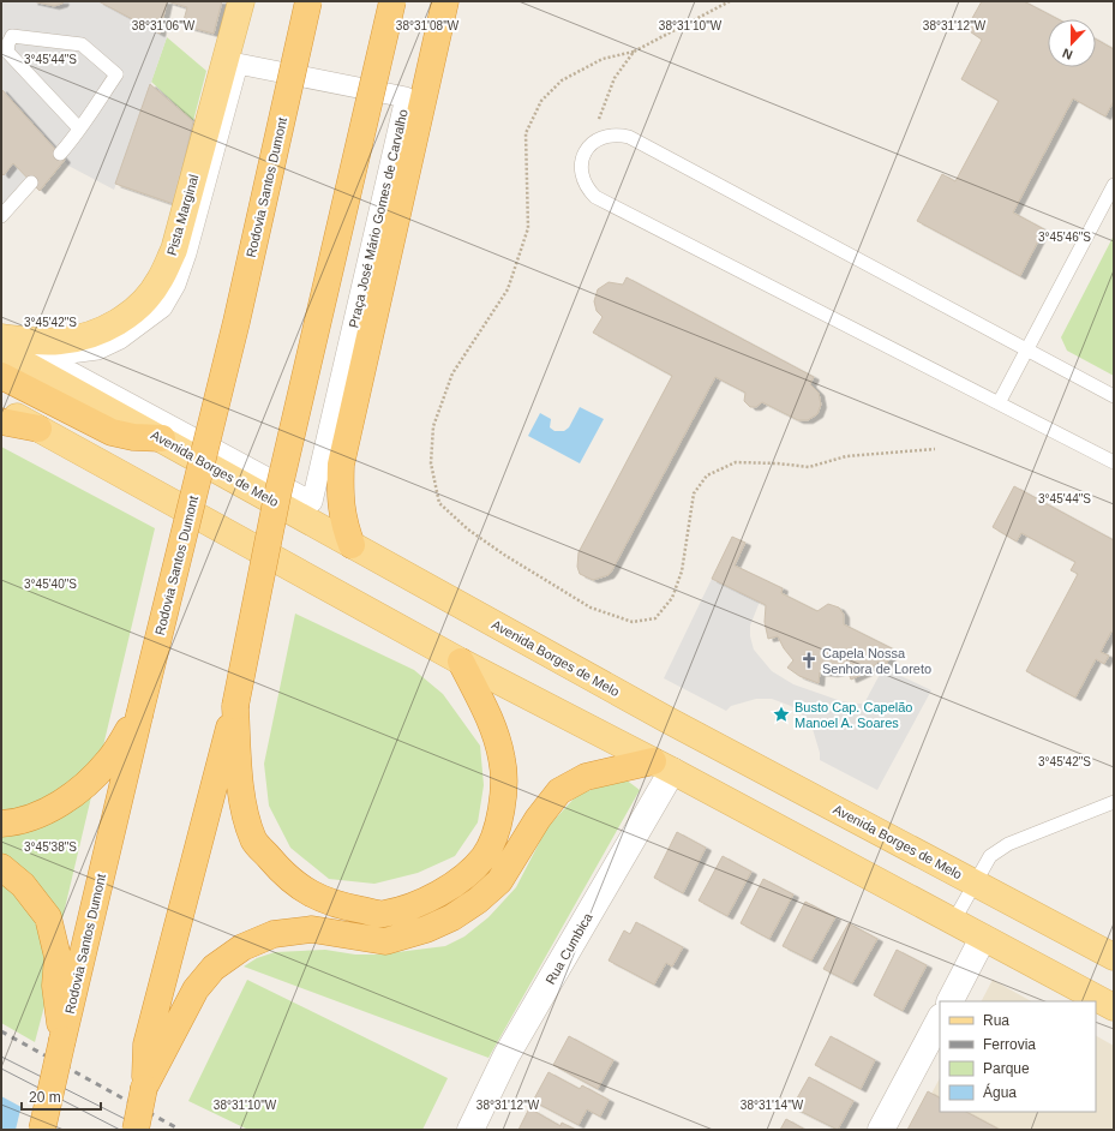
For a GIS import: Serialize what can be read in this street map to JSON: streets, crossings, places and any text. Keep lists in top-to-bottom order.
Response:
{
  "streets": {
    "highway": ["Rodovia Santos Dumont"],
    "main road": ["Pista Marginal", "Avenida Borges de Melo"],
    "street": ["Praça José Mário Gomes de Carvalho", "Rua Cumbica"]
  },
  "places": {
    "church": ["Capela Nossa Senhora de Loreto"],
    "place": ["Busto Cap. Capelão Manoel A. Soares"]
  },
  "legend": [
    "Rua",
    "Ferrovia",
    "Parque",
    "Água"
  ],
  "scale_bar": "20 m",
  "north": "bottom",
  "coordinates": [
    "38°31'10\"W",
    "38°31'12\"W",
    "38°31'06\"W",
    "38°31'08\"W",
    "3°45'44\"S",
    "3°45'46\"S",
    "3°45'42\"S",
    "3°45'40\"S",
    "3°45'38\"S",
    "38°31'14\"W"
  ]
}
